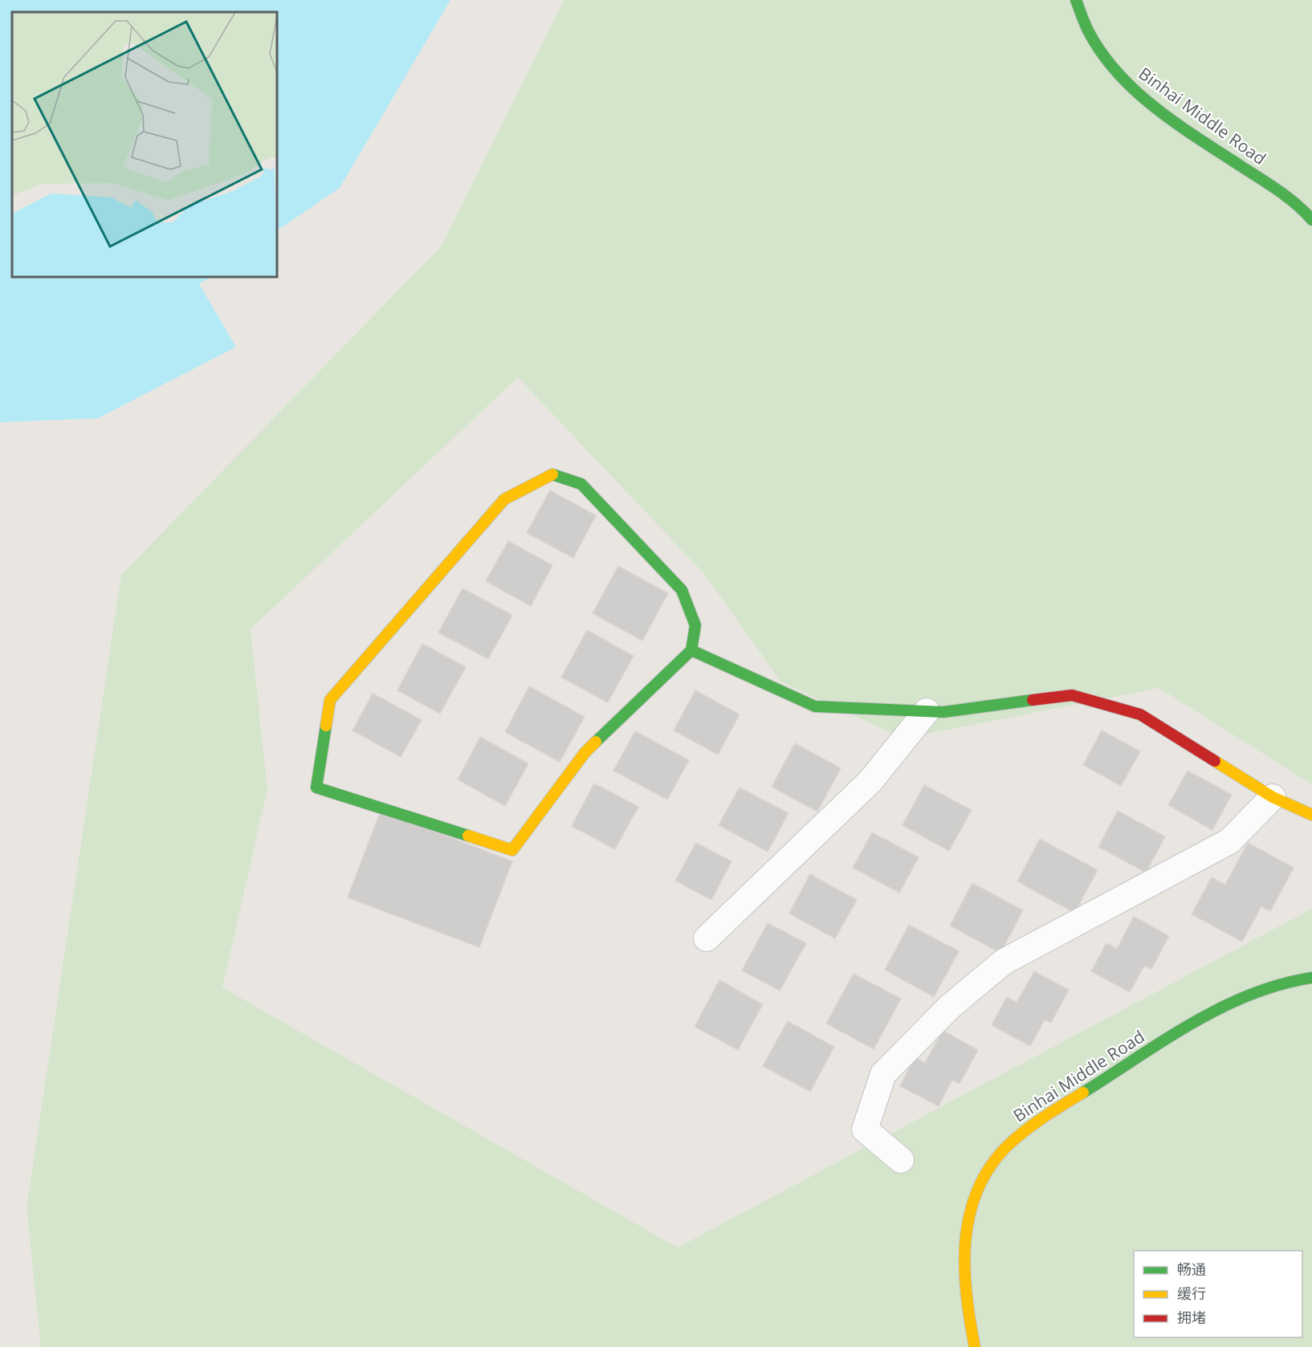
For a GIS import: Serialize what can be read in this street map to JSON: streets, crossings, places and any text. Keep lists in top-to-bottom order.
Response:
{
  "streets": {
    "main road": ["Binhai Middle Road"]
  },
  "legend": ["畅通", "缓行", "拥堵"]
}
